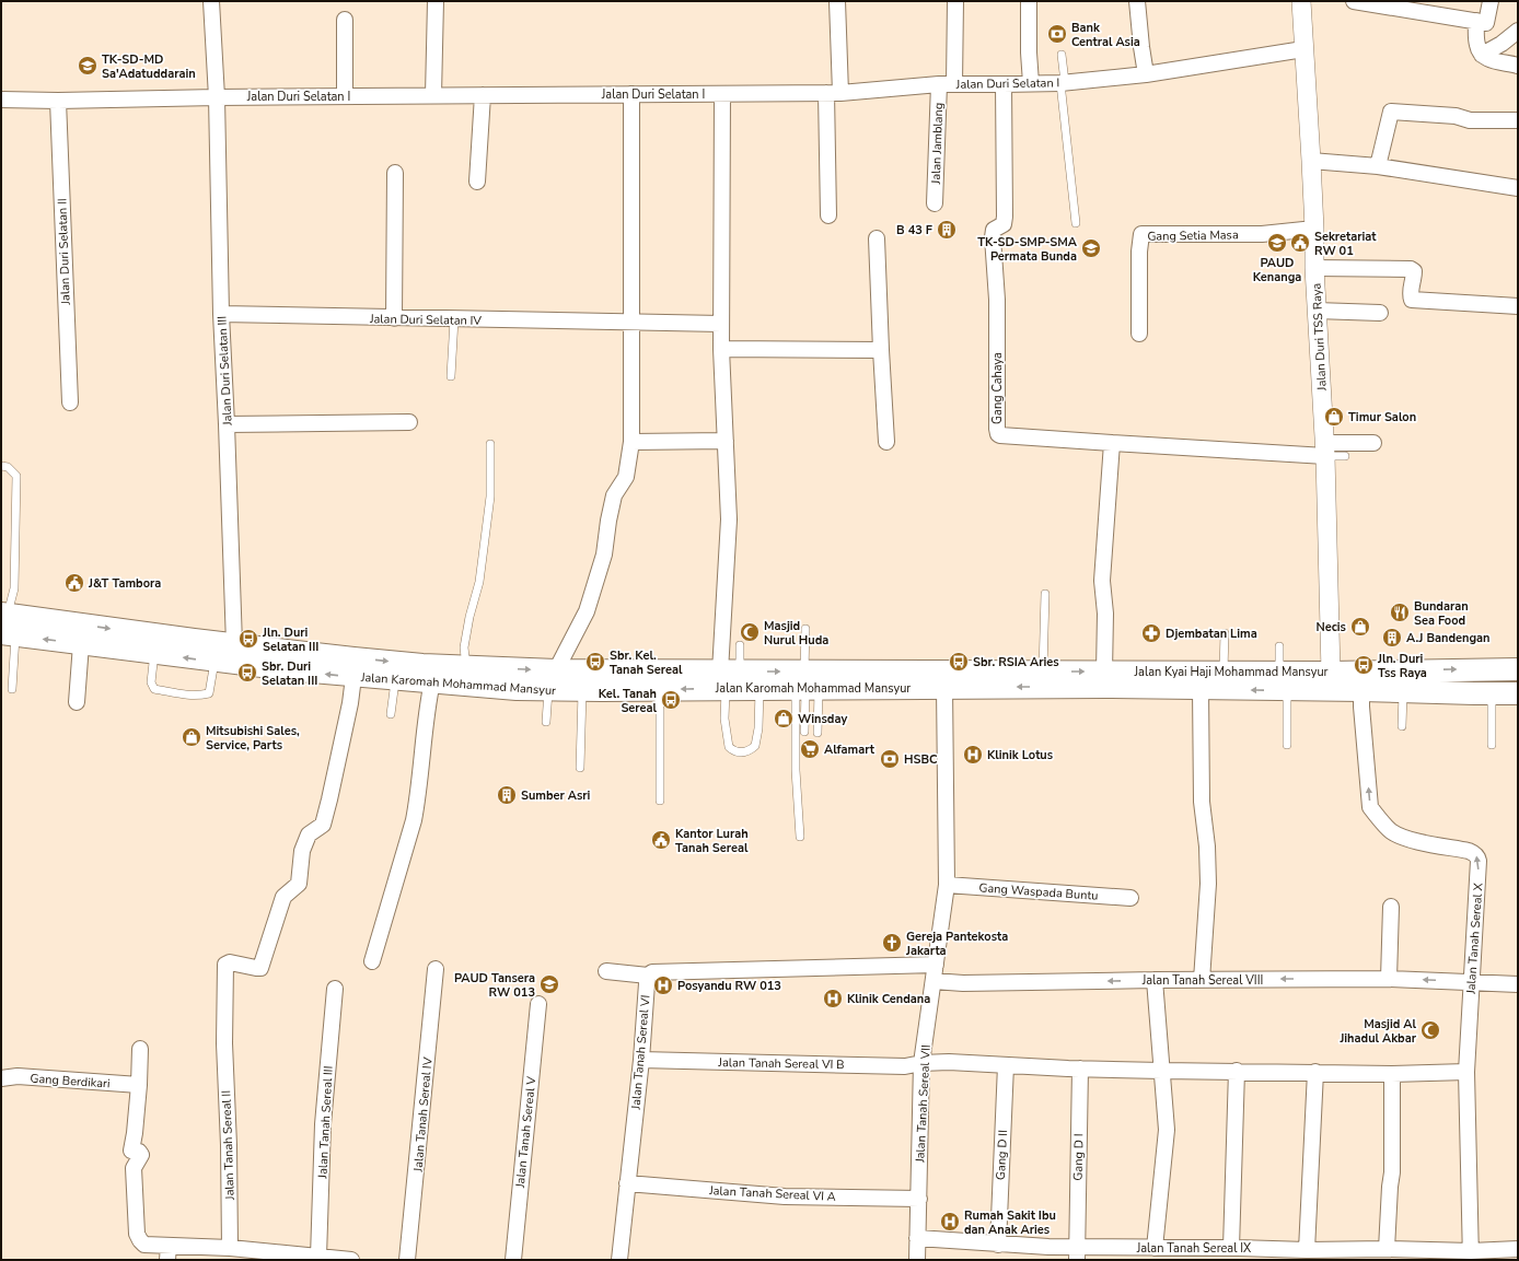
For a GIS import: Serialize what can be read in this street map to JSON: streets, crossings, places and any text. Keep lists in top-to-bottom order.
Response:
{
  "streets": {
    "main road": ["Jalan Kyai Haji Mohammad Mansyur", "Jalan Karomah Mohammad Mansyur"],
    "street": [
      "Jalan Duri Selatan I",
      "Jalan Jamblang",
      "Gang Setia Masa",
      "Jalan Duri Selatan II",
      "Jalan Duri Selatan IV",
      "Jalan Duri TSS Raya",
      "Jalan Duri Selatan III",
      "Gang Cahaya",
      "Gang Waspada Buntu",
      "Jalan Tanah Sereal X",
      "Jalan Tanah Sereal VIII",
      "Jalan Tanah Sereal VI",
      "Jalan Tanah Sereal VI B",
      "Gang Berdikari",
      "Jalan Tanah Sereal VII",
      "Jalan Tanah Sereal IV",
      "Jalan Tanah Sereal III",
      "Jalan Tanah Sereal V",
      "Jalan Tanah Sereal II",
      "Gang D II",
      "Gang D I",
      "Jalan Tanah Sereal VI A",
      "Jalan Tanah Sereal IX"
    ]
  },
  "crossings": [
    ["Jalan Duri Selatan I", "Jalan Jamblang"],
    ["Jalan Duri Selatan I", "Jalan Duri Selatan II"],
    ["Jalan Duri Selatan I", "Jalan Duri TSS Raya"],
    ["Jalan Duri Selatan I", "Jalan Duri Selatan III"],
    ["Jalan Duri Selatan I", "Gang Cahaya"],
    ["Gang Setia Masa", "Jalan Duri TSS Raya"],
    ["Jalan Duri Selatan IV", "Jalan Duri Selatan III"],
    ["Jalan Duri TSS Raya", "Jalan Kyai Haji Mohammad Mansyur"],
    ["Jalan Duri Selatan III", "Jalan Karomah Mohammad Mansyur"],
    ["Jalan Kyai Haji Mohammad Mansyur", "Jalan Karomah Mohammad Mansyur"],
    ["Jalan Kyai Haji Mohammad Mansyur", "Jalan Tanah Sereal X"],
    ["Jalan Kyai Haji Mohammad Mansyur", "Jalan Tanah Sereal VII"],
    ["Jalan Karomah Mohammad Mansyur", "Jalan Tanah Sereal VII"],
    ["Jalan Karomah Mohammad Mansyur", "Jalan Tanah Sereal II"],
    ["Gang Waspada Buntu", "Jalan Tanah Sereal VII"],
    ["Jalan Tanah Sereal X", "Jalan Tanah Sereal VIII"],
    ["Jalan Tanah Sereal X", "Jalan Tanah Sereal VI B"],
    ["Jalan Tanah Sereal X", "Jalan Tanah Sereal IX"],
    ["Jalan Tanah Sereal VIII", "Jalan Tanah Sereal VII"],
    ["Jalan Tanah Sereal VI", "Jalan Tanah Sereal VI B"],
    ["Jalan Tanah Sereal VI", "Jalan Tanah Sereal VI A"],
    ["Jalan Tanah Sereal VI B", "Jalan Tanah Sereal VII"],
    ["Jalan Tanah Sereal VI B", "Gang D II"],
    ["Jalan Tanah Sereal VI B", "Gang D I"],
    ["Jalan Tanah Sereal VII", "Jalan Tanah Sereal VI A"],
    ["Jalan Tanah Sereal VII", "Jalan Tanah Sereal IX"],
    ["Gang D II", "Jalan Tanah Sereal IX"],
    ["Gang D I", "Jalan Tanah Sereal IX"]
  ],
  "one_way": ["Jalan Tanah Sereal X", "Jalan Tanah Sereal VIII"],
  "places": {
    "bank": ["Bank Central Asia", "HSBC"],
    "school or university": [
      "TK-SD-MD Sa'Adatuddarain",
      "PAUD Kenanga",
      "TK-SD-SMP-SMA Permata Bunda",
      "PAUD Tansera RW 013"
    ],
    "building": ["B 43 F", "A.J Bandengan", "Sumber Asri"],
    "public building": ["Sekretariat RW 01", "J&T Tambora", "Kantor Lurah Tanah Sereal"],
    "shop": [
      "Timur Salon",
      "Necis",
      "Winsday",
      "Mitsubishi Sales, Service, Parts"
    ],
    "restaurant": ["Bundaran Sea Food"],
    "mosque": ["Masjid Nurul Huda", "Masjid Al Jihadul Akbar"],
    "pharmacy": ["Djembatan Lima"],
    "bus stop": [
      "Jln. Duri Selatan III",
      "Sbr. Kel. Tanah Sereal",
      "Sbr. RSIA Aries",
      "Jln. Duri Tss Raya",
      "Sbr. Duri Selatan III",
      "Kel. Tanah Sereal"
    ],
    "supermarket": ["Alfamart"],
    "hospital": [
      "Klinik Lotus",
      "Posyandu RW 013",
      "Klinik Cendana",
      "Rumah Sakit Ibu dan Anak Aries"
    ],
    "church": ["Gereja Pantekosta Jakarta"]
  }
}
